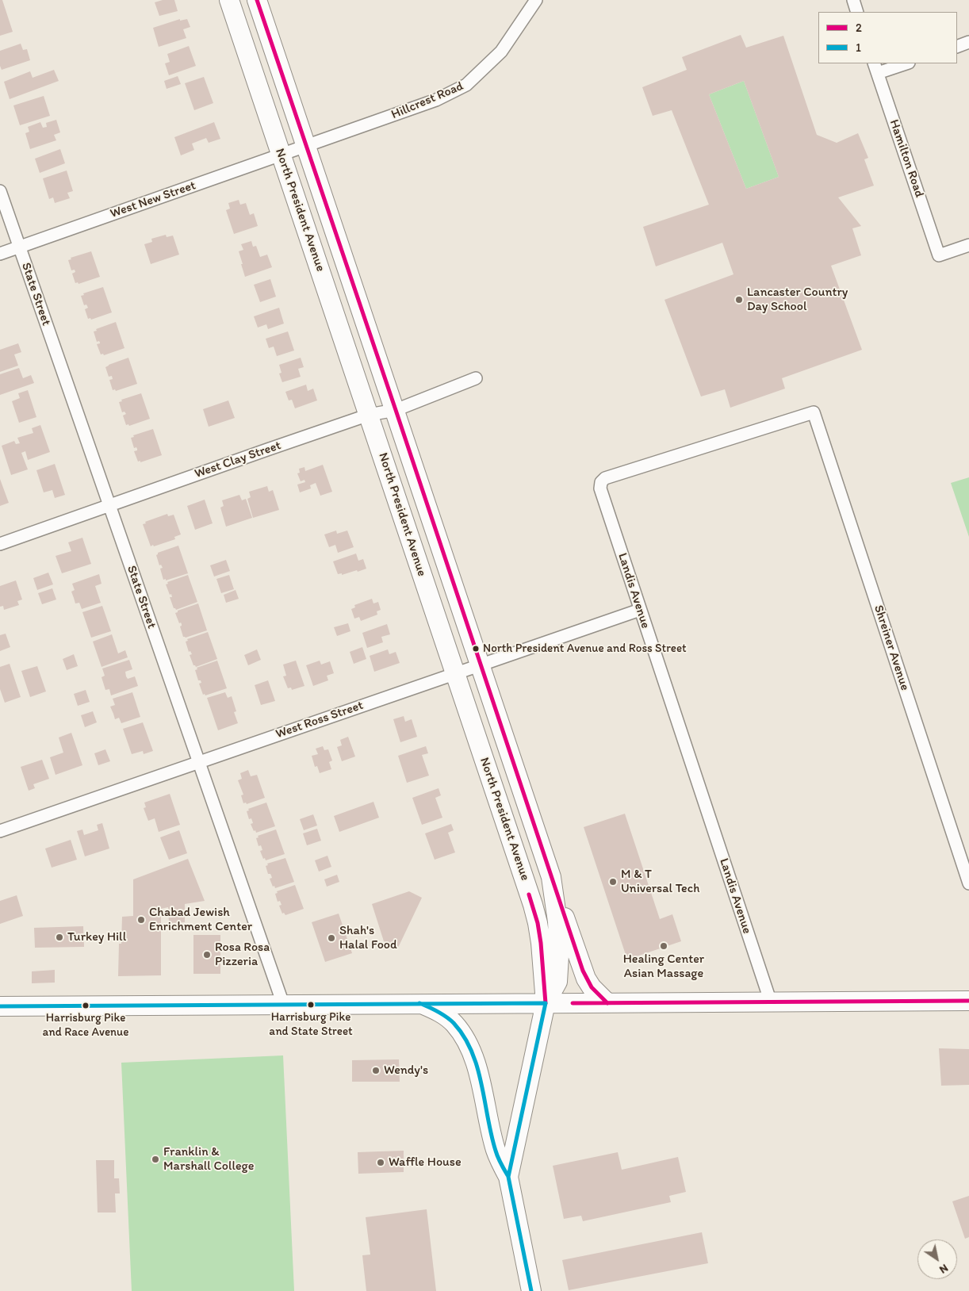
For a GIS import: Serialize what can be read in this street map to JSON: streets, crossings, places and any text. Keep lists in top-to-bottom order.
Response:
{
  "streets": {
    "main road": ["North President Avenue"],
    "street": [
      "Hillcrest Road",
      "Hamilton Road",
      "West New Street",
      "State Street",
      "West Clay Street",
      "Landis Avenue",
      "Shreiner Avenue",
      "West Ross Street"
    ]
  },
  "crossings": [
    ["Hillcrest Road", "West New Street"],
    ["Hillcrest Road", "North President Avenue"],
    ["West New Street", "North President Avenue"],
    ["West New Street", "State Street"],
    ["North President Avenue", "West Clay Street"],
    ["North President Avenue", "West Ross Street"],
    ["State Street", "West Clay Street"],
    ["State Street", "West Ross Street"],
    ["Landis Avenue", "Shreiner Avenue"],
    ["Landis Avenue", "West Ross Street"]
  ],
  "places": [
    "Lancaster Country Day School",
    "North President Avenue and Ross Street",
    "M & T Universal Tech",
    "Chabad Jewish Enrichment Center",
    "Turkey Hill",
    "Shah's Halal Food",
    "Healing Center Asian Massage",
    "Rosa Rosa Pizzeria",
    "Harrisburg Pike and State Street",
    "Harrisburg Pike and Race Avenue",
    "Wendy's",
    "Franklin & Marshall College",
    "Waffle House"
  ],
  "lines": ["transit line 2", "transit line 1"],
  "legend": ["2", "1"],
  "north": "bottom right"
}
